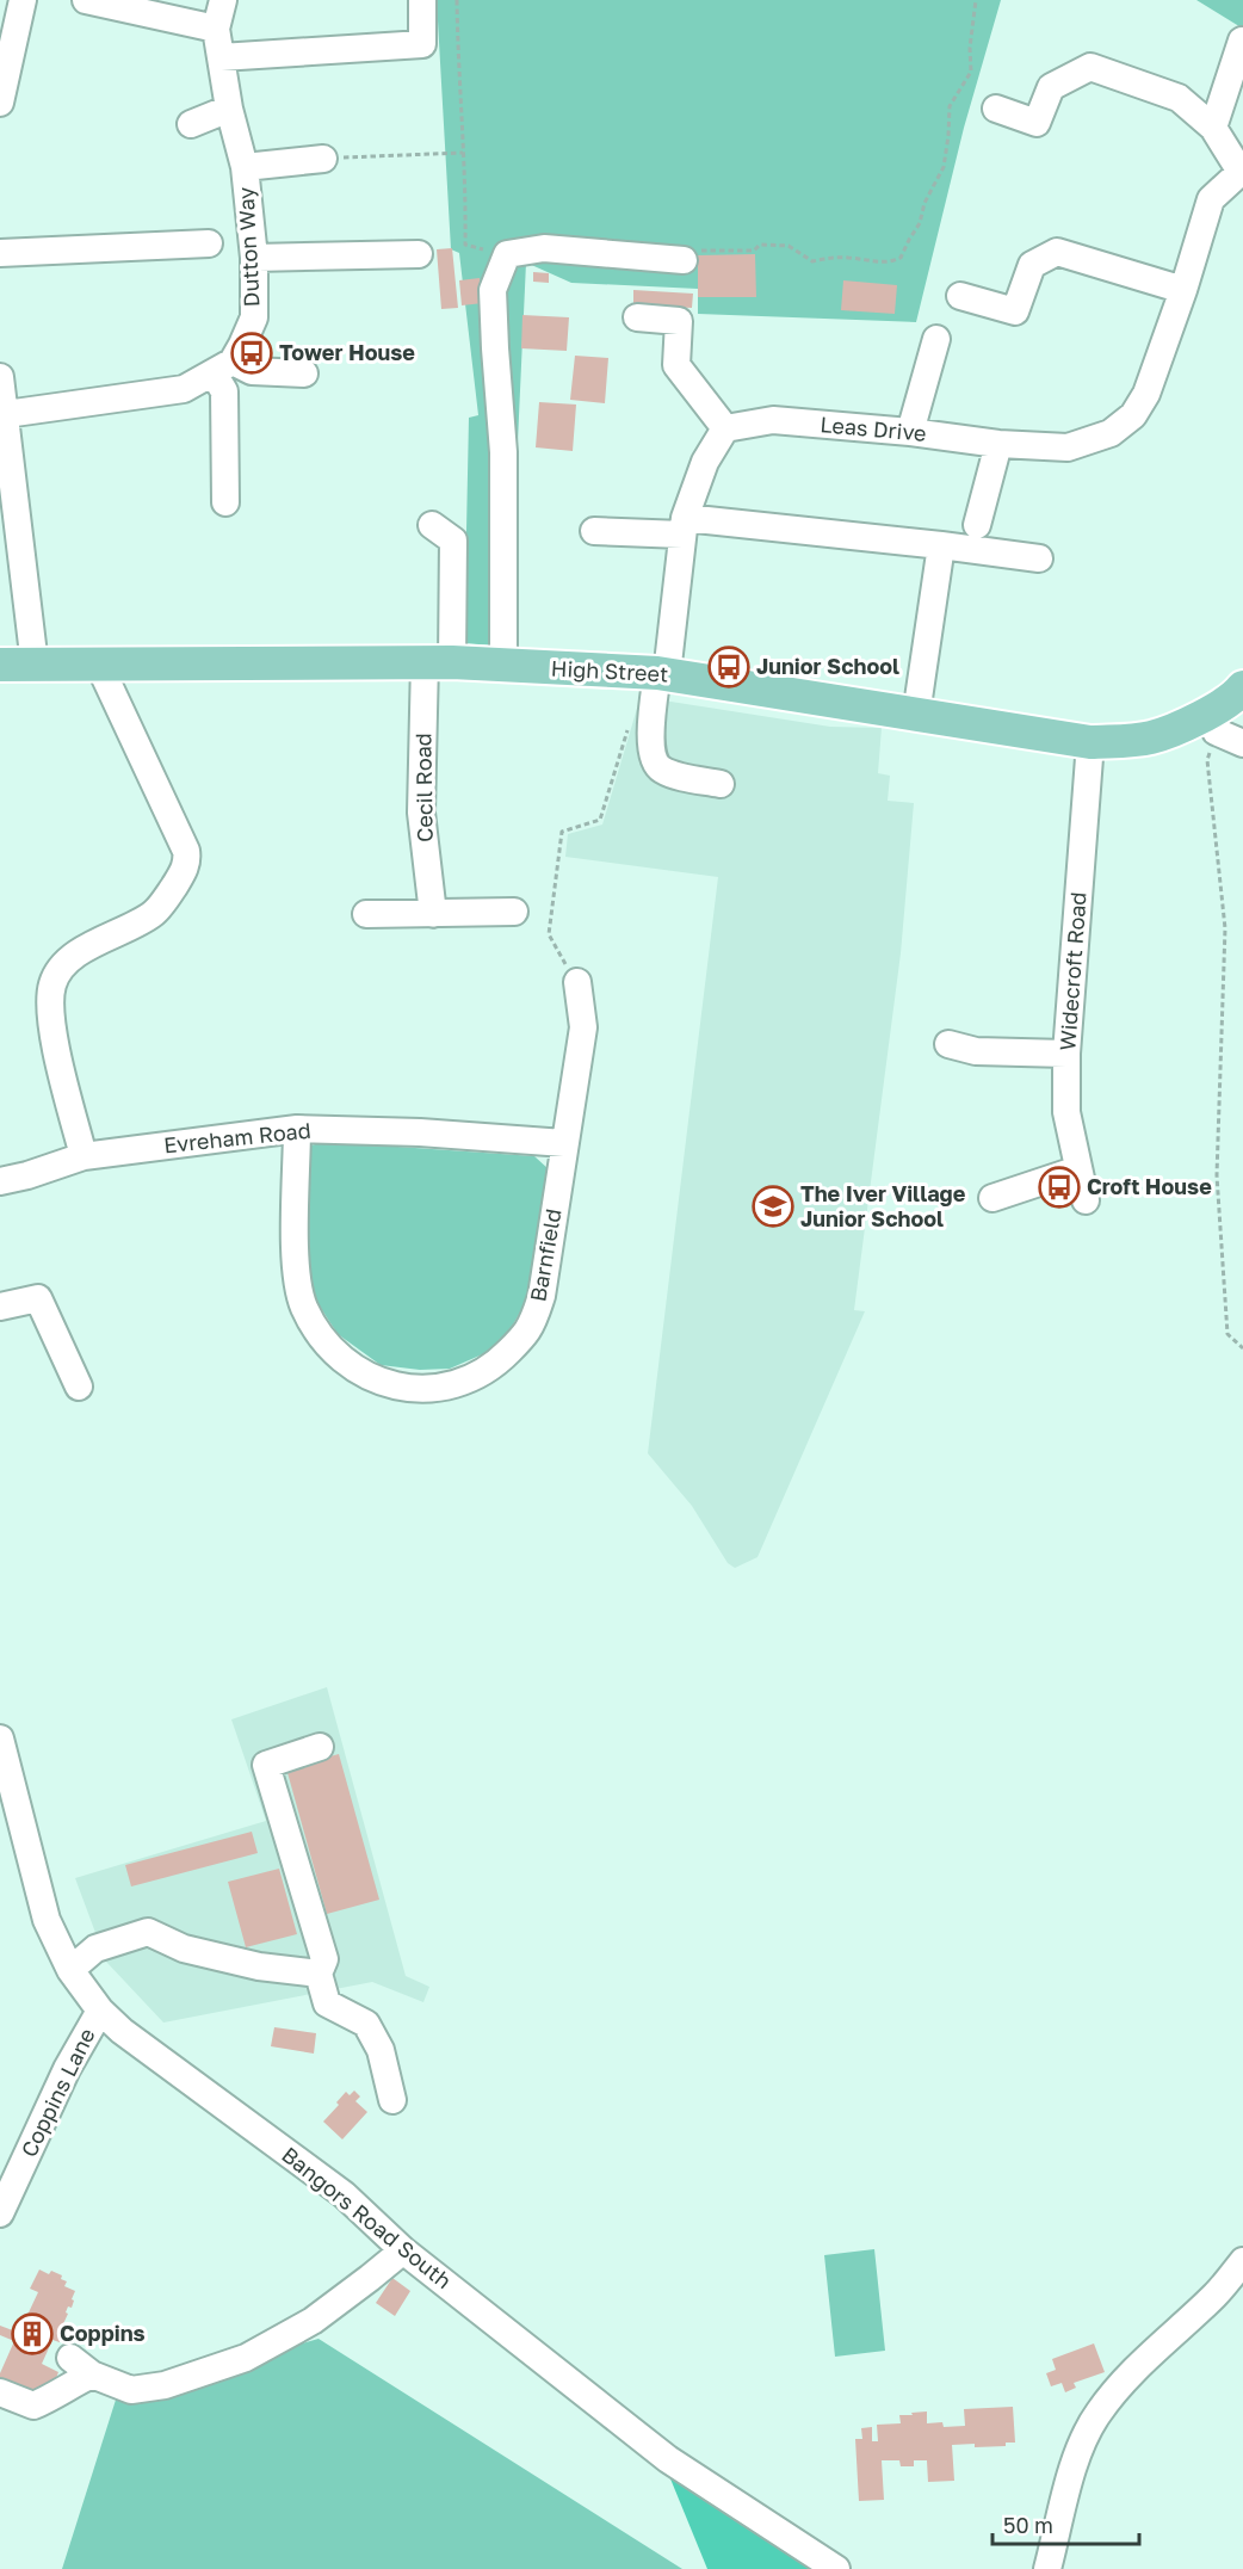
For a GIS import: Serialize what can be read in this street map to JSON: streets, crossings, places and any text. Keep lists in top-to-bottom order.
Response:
{
  "streets": {
    "main road": ["High Street"],
    "street": [
      "Dutton Way",
      "Leas Drive",
      "Cecil Road",
      "Widecroft Road",
      "Evreham Road",
      "Barnfield",
      "Coppins Lane",
      "Bangors Road South"
    ]
  },
  "crossings": [
    ["High Street", "Cecil Road"],
    ["High Street", "Widecroft Road"],
    ["Evreham Road", "Barnfield"],
    ["Coppins Lane", "Bangors Road South"]
  ],
  "places": {
    "bus stop": ["Tower House", "Junior School", "Croft House"],
    "school or university": ["The Iver Village Junior School"],
    "building": ["Coppins"]
  },
  "scale_bar": "50 m"
}
